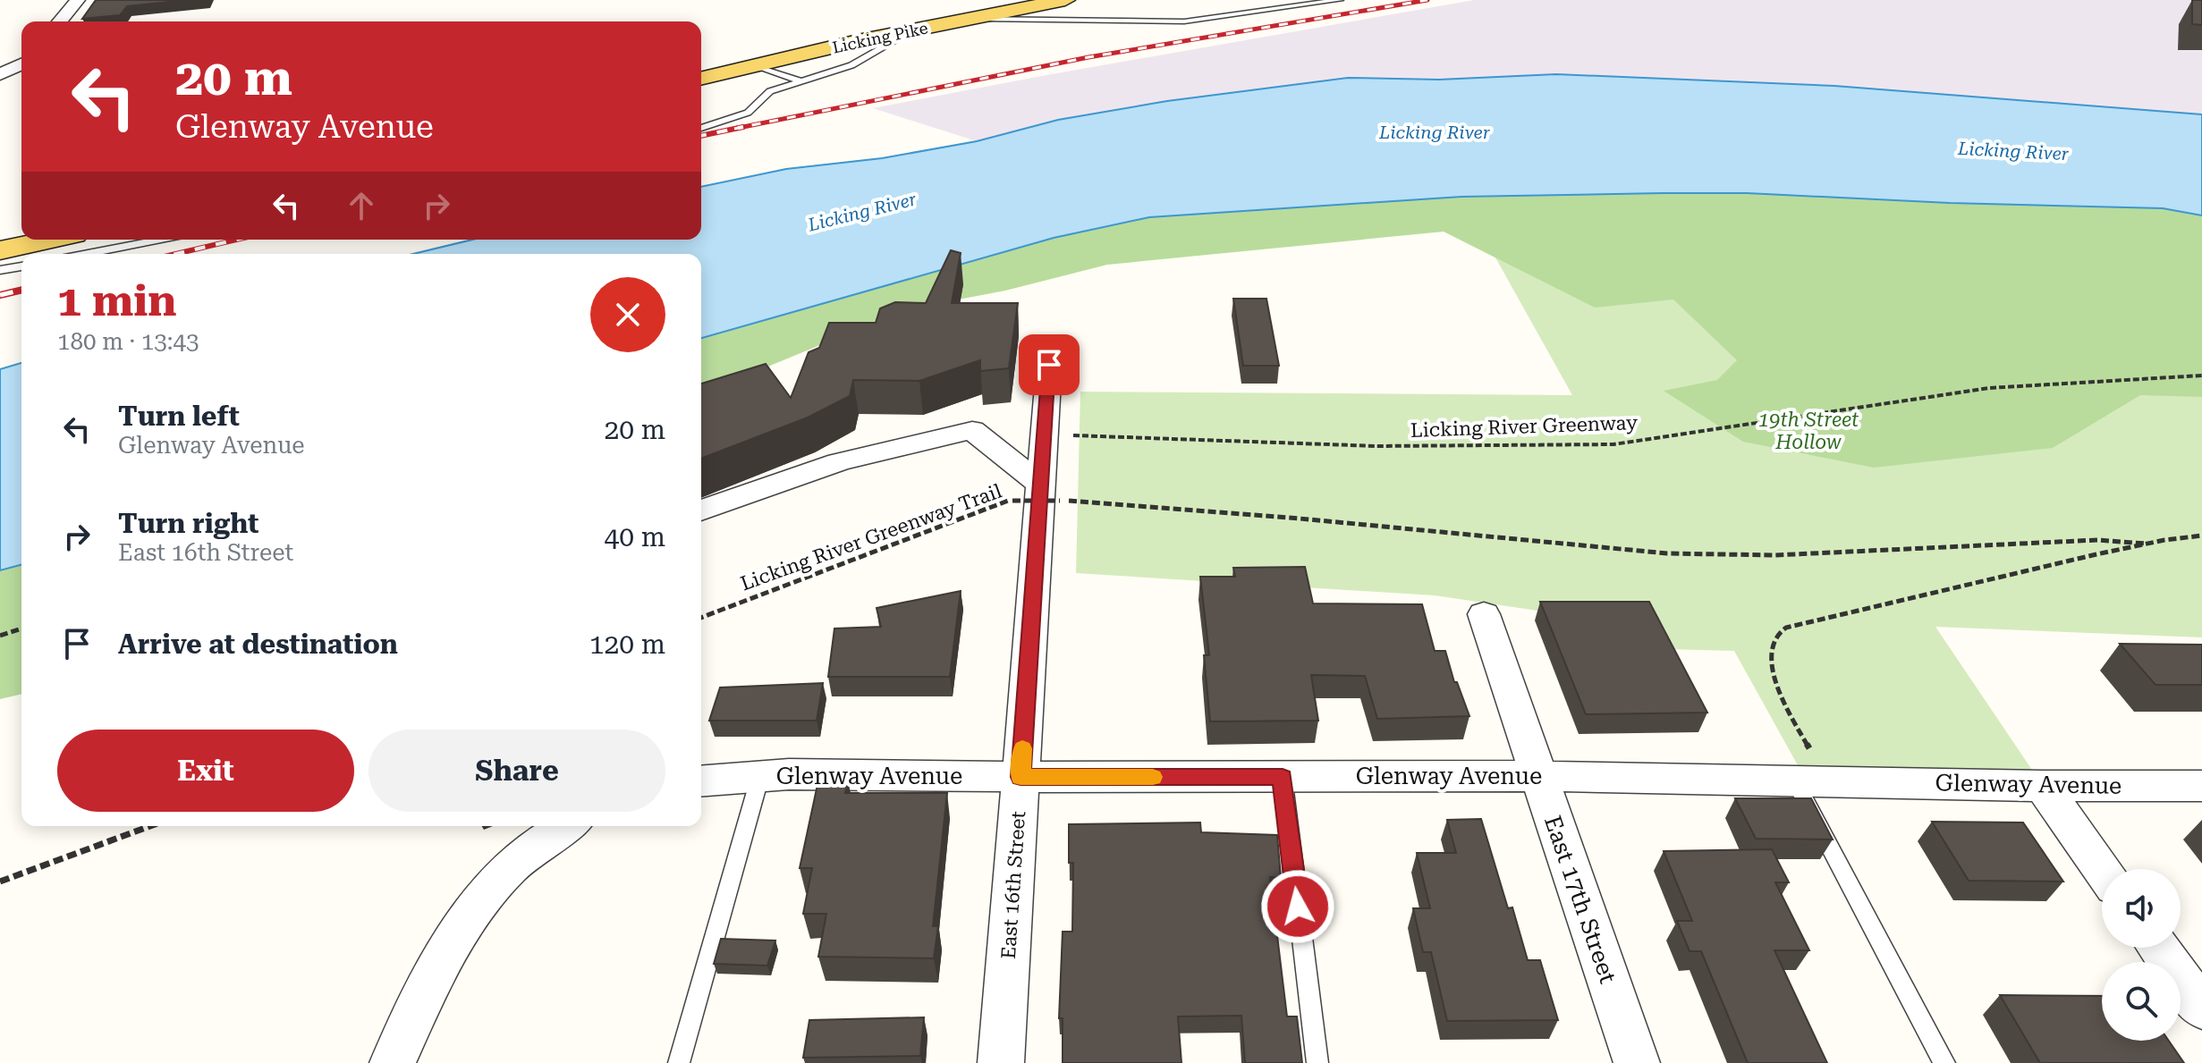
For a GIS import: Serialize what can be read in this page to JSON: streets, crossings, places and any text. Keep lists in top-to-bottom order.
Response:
{
  "streets": {
    "main road": ["Licking Pike"],
    "street": ["Glenway Avenue", "East 16th Street", "East 17th Street"],
    "path": ["Licking River Greenway", "Licking River Greenway Trail"]
  },
  "crossings": [
    ["Licking River Greenway", "East 16th Street"],
    ["Licking River Greenway Trail", "East 16th Street"],
    ["Glenway Avenue", "East 16th Street"],
    ["Glenway Avenue", "East 17th Street"]
  ],
  "water": ["Licking River"],
  "parks": ["19th Street Hollow"],
  "page": {
    "turn": ["20 m", "Glenway Avenue"],
    "heading": ["1 min", "180 m · 13:43"],
    "list": [
      {
        "name": "Turn left",
        "note": "Glenway Avenue",
        "value": "20 m"
      },
      {
        "name": "Turn right",
        "note": "East 16th Street",
        "value": "40 m"
      },
      {
        "name": "Arrive at destination",
        "value": "120 m"
      }
    ],
    "buttons": ["Exit", "Share"]
  }
}
